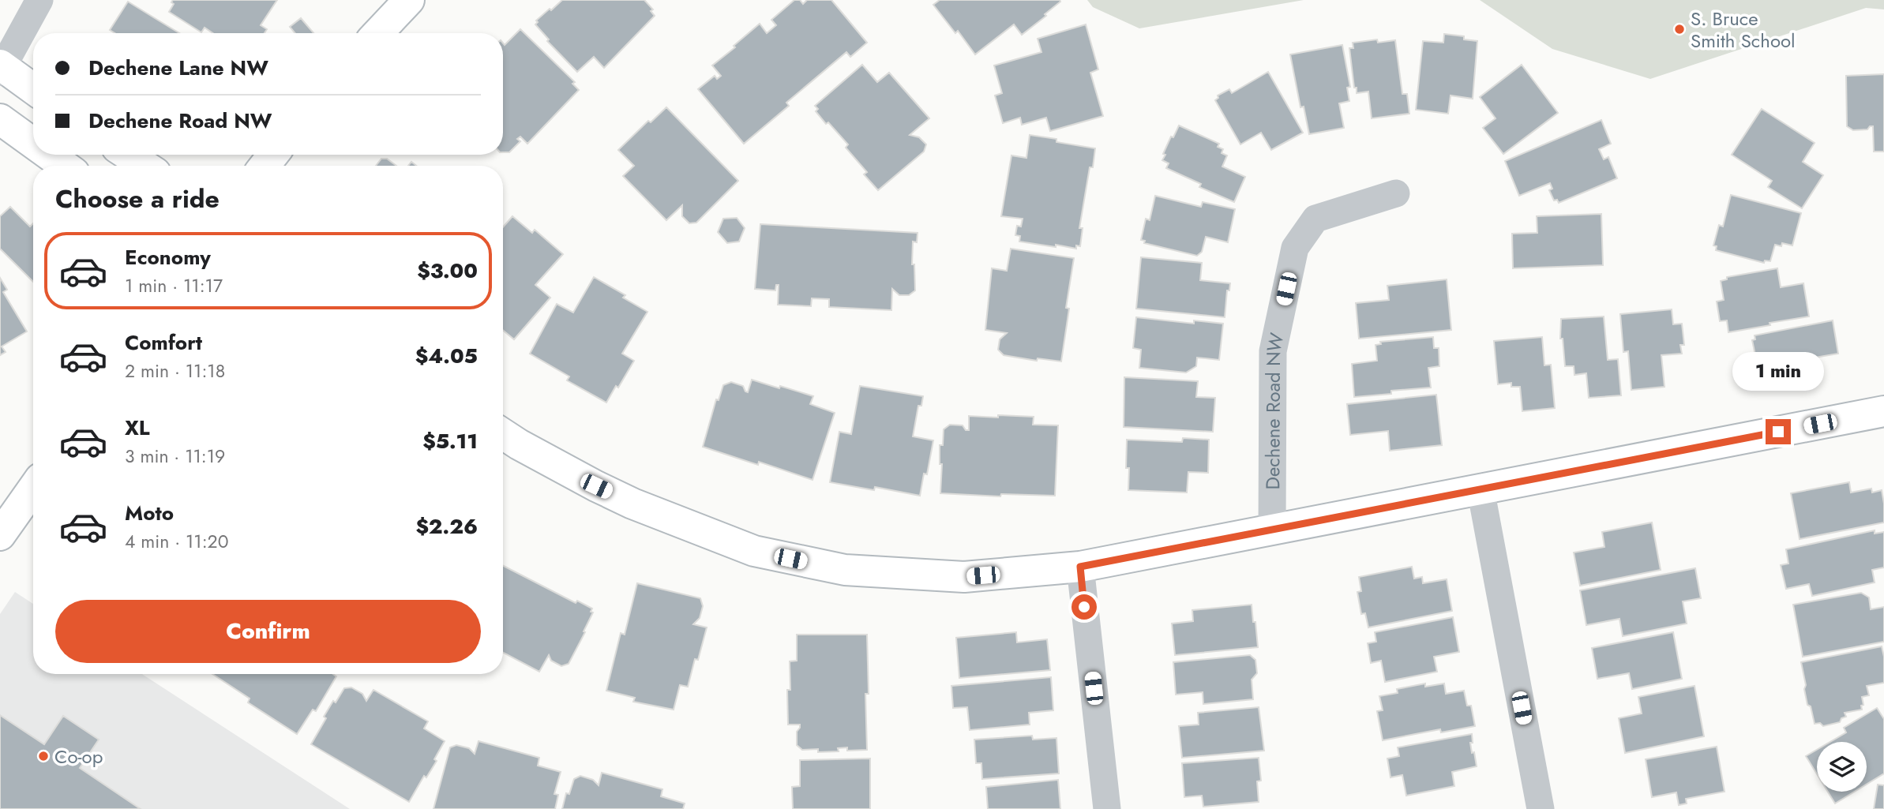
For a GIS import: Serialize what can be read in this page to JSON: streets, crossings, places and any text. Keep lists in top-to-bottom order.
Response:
{
  "streets": {
    "street": ["Dechene Road NW"]
  },
  "places": ["S. Bruce Smith School", "Co-op"],
  "page": {
    "banner": ["Dechene Lane NW", "Dechene Road NW"],
    "heading": "Choose a ride",
    "list": [
      {
        "name": "Economy",
        "note": "1 min · 11:17",
        "value": "$3.00"
      },
      {
        "name": "Comfort",
        "note": "2 min · 11:18",
        "value": "$4.05"
      },
      {
        "name": "XL",
        "note": "3 min · 11:19",
        "value": "$5.11"
      },
      {
        "name": "Moto",
        "note": "4 min · 11:20",
        "value": "$2.26"
      }
    ],
    "bubble": "1 min",
    "buttons": "Confirm"
  }
}
